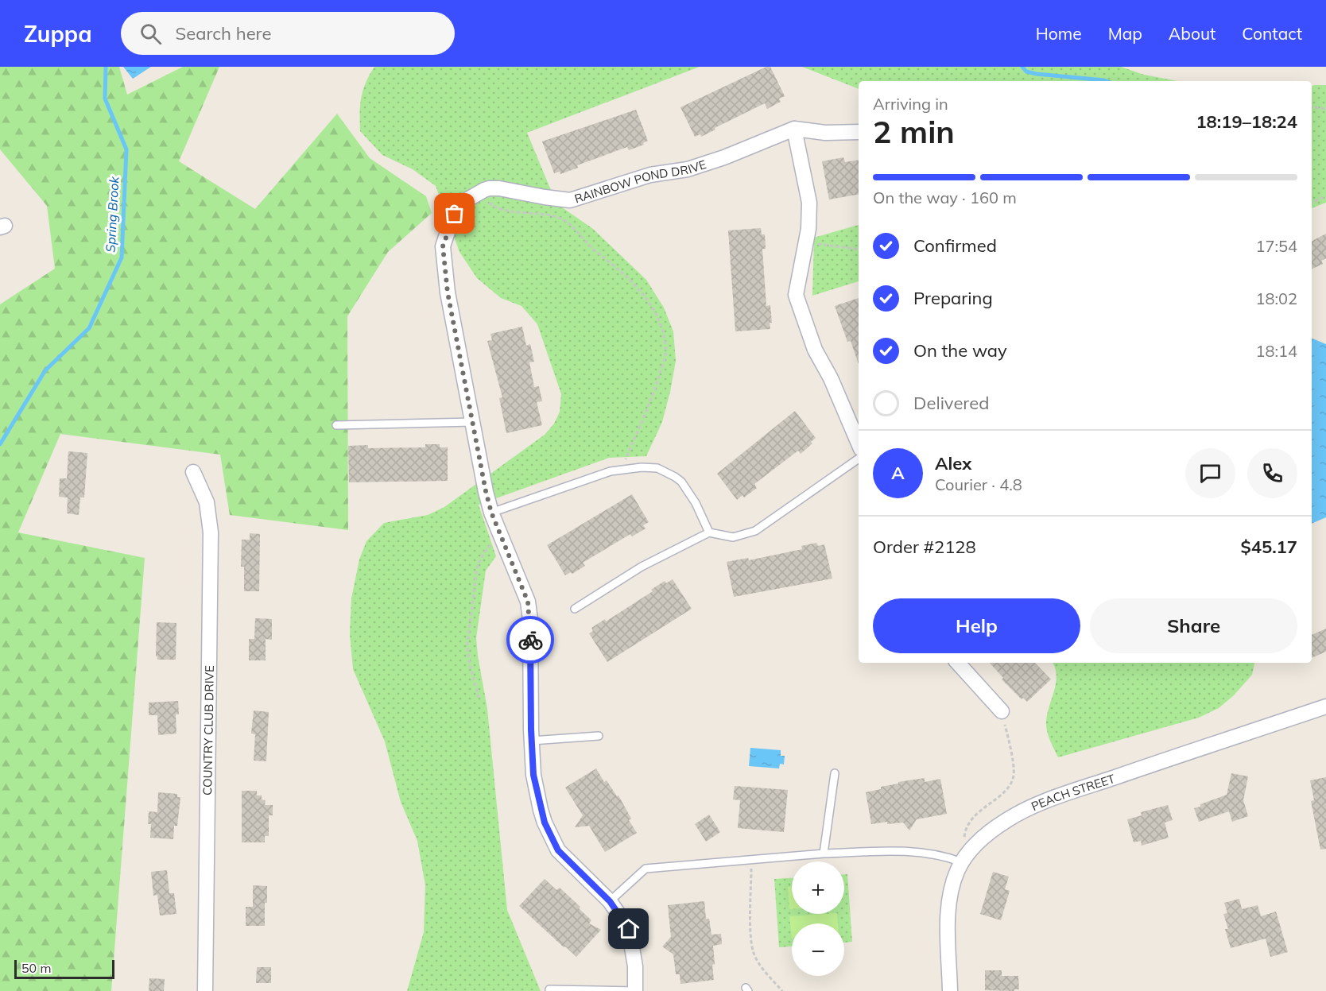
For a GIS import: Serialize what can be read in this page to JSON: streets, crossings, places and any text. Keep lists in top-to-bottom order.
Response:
{
  "streets": {
    "street": ["RAINBOW POND DRIVE", "COUNTRY CLUB DRIVE", "PEACH STREET"]
  },
  "water": ["Spring Brook"],
  "scale_bar": "50 m",
  "page": {
    "header": "Zuppa",
    "search": "Search here",
    "nav": [
      "Home",
      "Map",
      "About",
      "Contact"
    ],
    "heading": ["2 min", "Arriving in", "18:19–18:24"],
    "panel": [
      "Alex",
      "Courier · 4.8",
      "Order #2128",
      "$45.17"
    ],
    "bar": "On the way · 160 m",
    "list": [
      ["Confirmed", "17:54"],
      ["Preparing", "18:02"],
      ["On the way", "18:14"],
      "Delivered"
    ],
    "round": "A",
    "buttons": ["Help", "Share"],
    "map_buttons": ["+", "−"],
    "scale": "50 m"
  }
}
